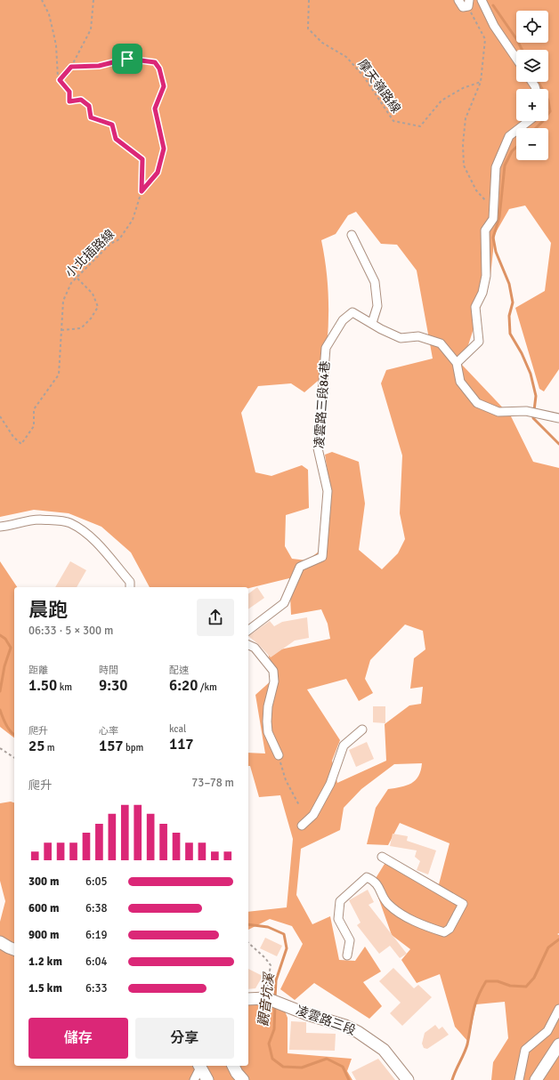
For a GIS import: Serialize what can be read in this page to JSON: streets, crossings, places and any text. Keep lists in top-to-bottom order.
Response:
{
  "streets": {
    "street": ["凌雲路三段84巷", "凌雲路三段"],
    "path": ["摩天嶺路線", "小北插路線"]
  },
  "water": ["觀音坑溪"],
  "page": {
    "map_buttons": ["+", "−"],
    "heading": ["晨跑", "06:33 · 5 × 300 m"],
    "stats": [
      ["距離", "1.50 km"],
      ["時間", "9:30"],
      ["配速", "6:20 /km"],
      ["爬升", "25 m"],
      ["心率", "157 bpm"],
      ["kcal", "117"]
    ],
    "chart": ["爬升", "73–78 m"],
    "list": [
      {
        "name": "300 m",
        "note": "6:05"
      },
      {
        "name": "600 m",
        "note": "6:38"
      },
      {
        "name": "900 m",
        "note": "6:19"
      },
      {
        "name": "1.2 km",
        "note": "6:04"
      },
      {
        "name": "1.5 km",
        "note": "6:33"
      }
    ],
    "buttons": ["儲存", "分享"]
  }
}
